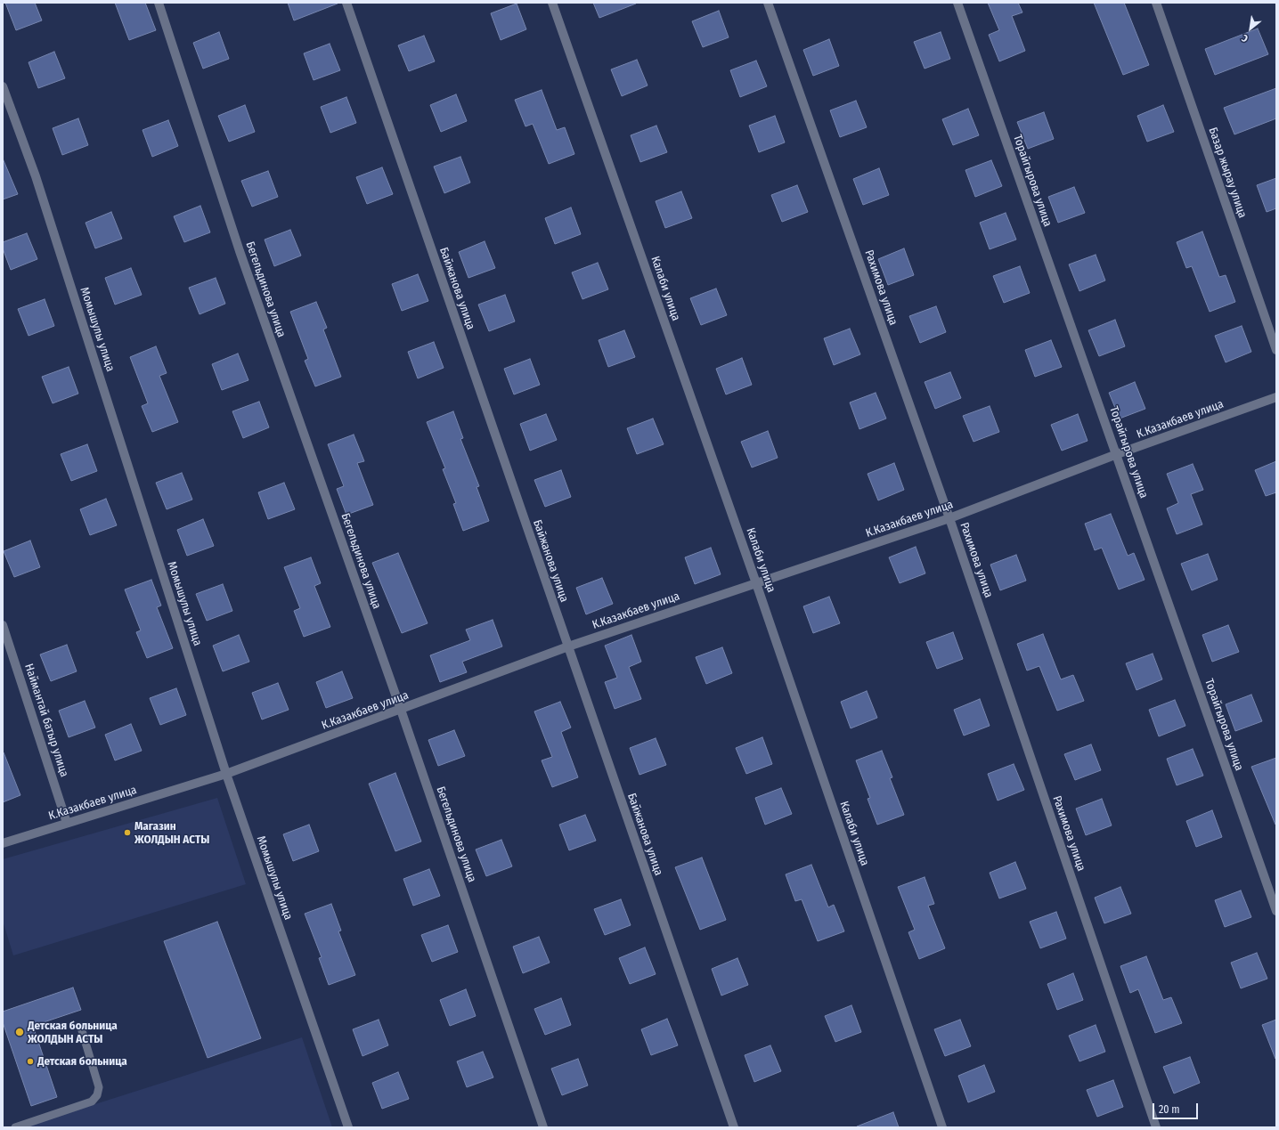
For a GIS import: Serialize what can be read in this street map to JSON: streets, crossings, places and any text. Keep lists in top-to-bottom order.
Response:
{
  "streets": {
    "street": [
      "Базар жырау улица",
      "Торайгырова улица",
      "Рахимова улица",
      "Байжанова улица",
      "Калаби улица",
      "Бегельдинова улица",
      "Момышулы улица",
      "К.Казакбаев улица",
      "Наймантай батыр улица"
    ]
  },
  "crossings": [
    ["Торайгырова улица", "К.Казакбаев улица"],
    ["Рахимова улица", "К.Казакбаев улица"],
    ["Байжанова улица", "К.Казакбаев улица"],
    ["Калаби улица", "К.Казакбаев улица"],
    ["Бегельдинова улица", "К.Казакбаев улица"],
    ["Момышулы улица", "К.Казакбаев улица"],
    ["К.Казакбаев улица", "Наймантай батыр улица"]
  ],
  "places": ["Магазин ЖОЛДЫН АСТЫ", "Детская больница ЖОЛДЫН АСТЫ", "Детская больница"],
  "scale_bar": "20 m",
  "north": "bottom left"
}
